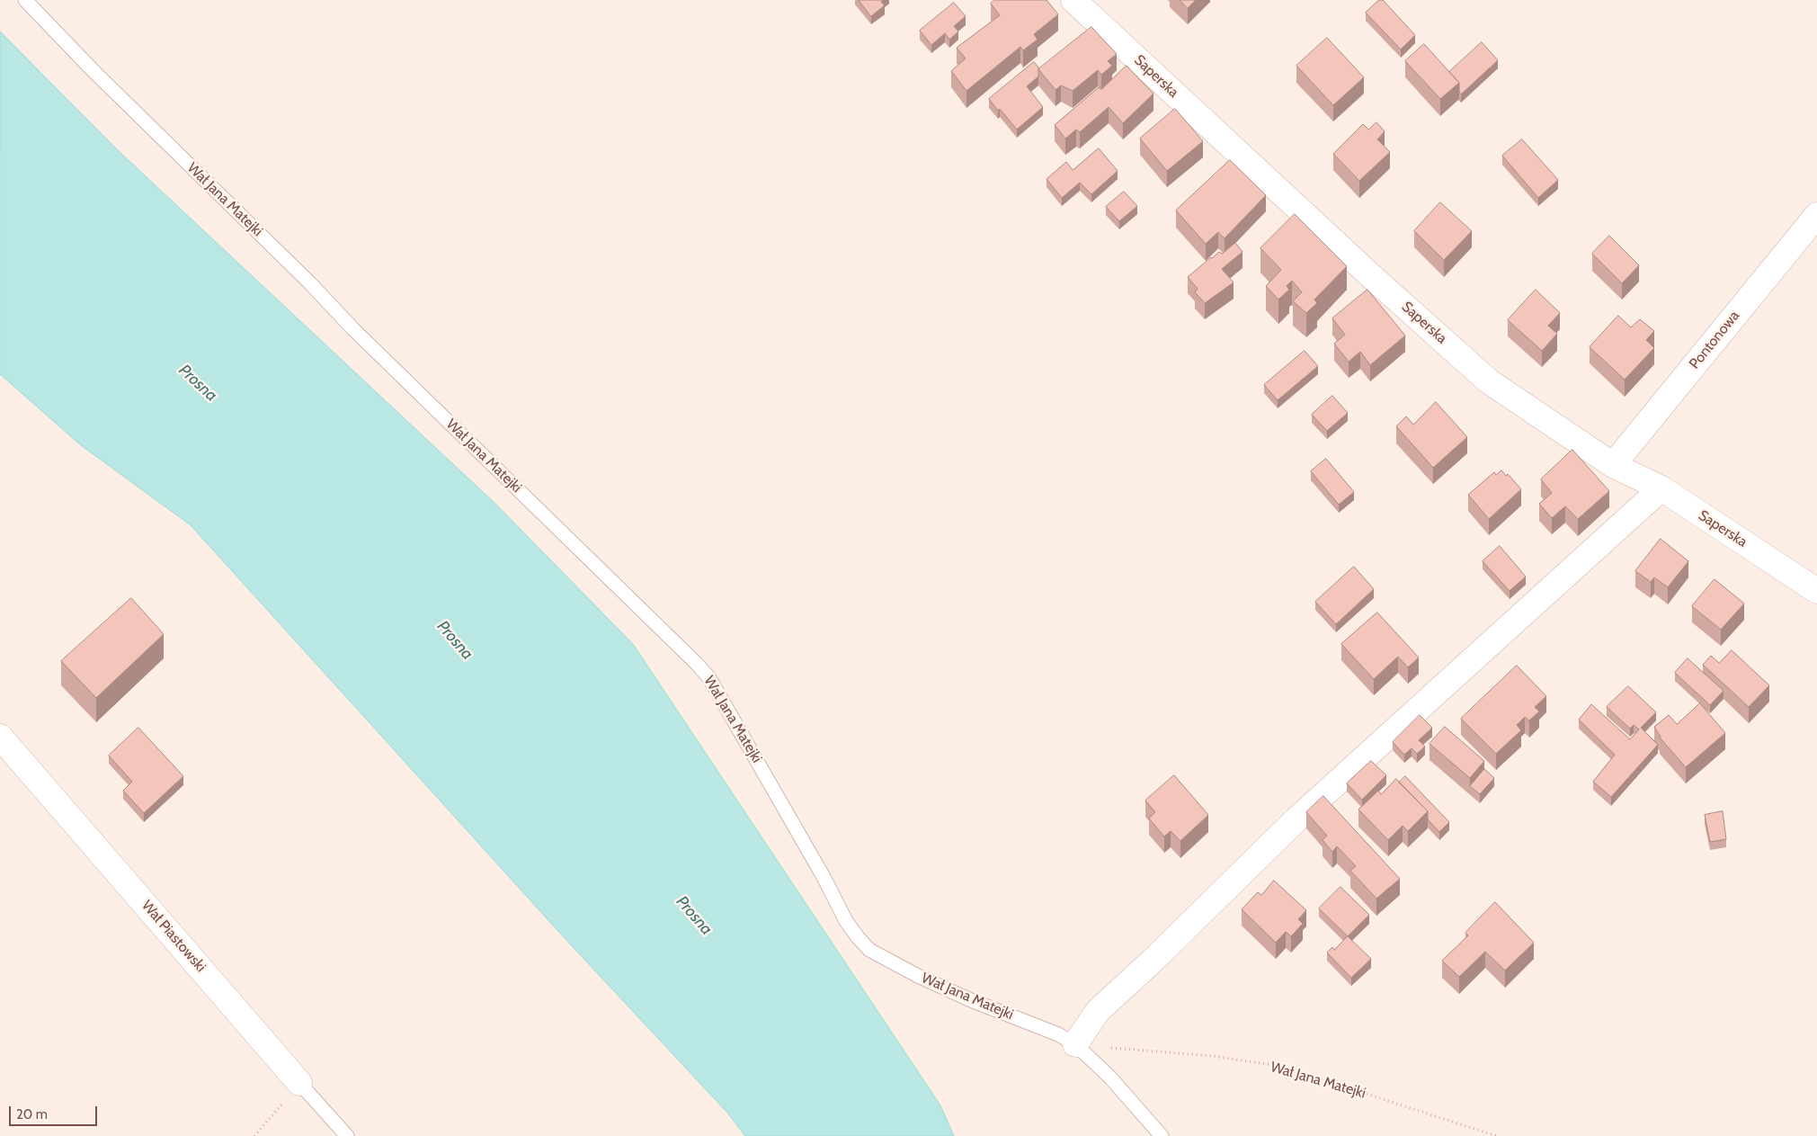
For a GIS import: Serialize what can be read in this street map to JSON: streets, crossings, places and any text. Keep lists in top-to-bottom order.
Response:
{
  "streets": {
    "street": ["Saperska", "Pontonowa", "Wał Piastowski"],
    "lane": ["Wał Jana Matejki"]
  },
  "crossings": [
    ["Saperska", "Pontonowa"]
  ],
  "water": ["Prosna"],
  "scale_bar": "20 m"
}
